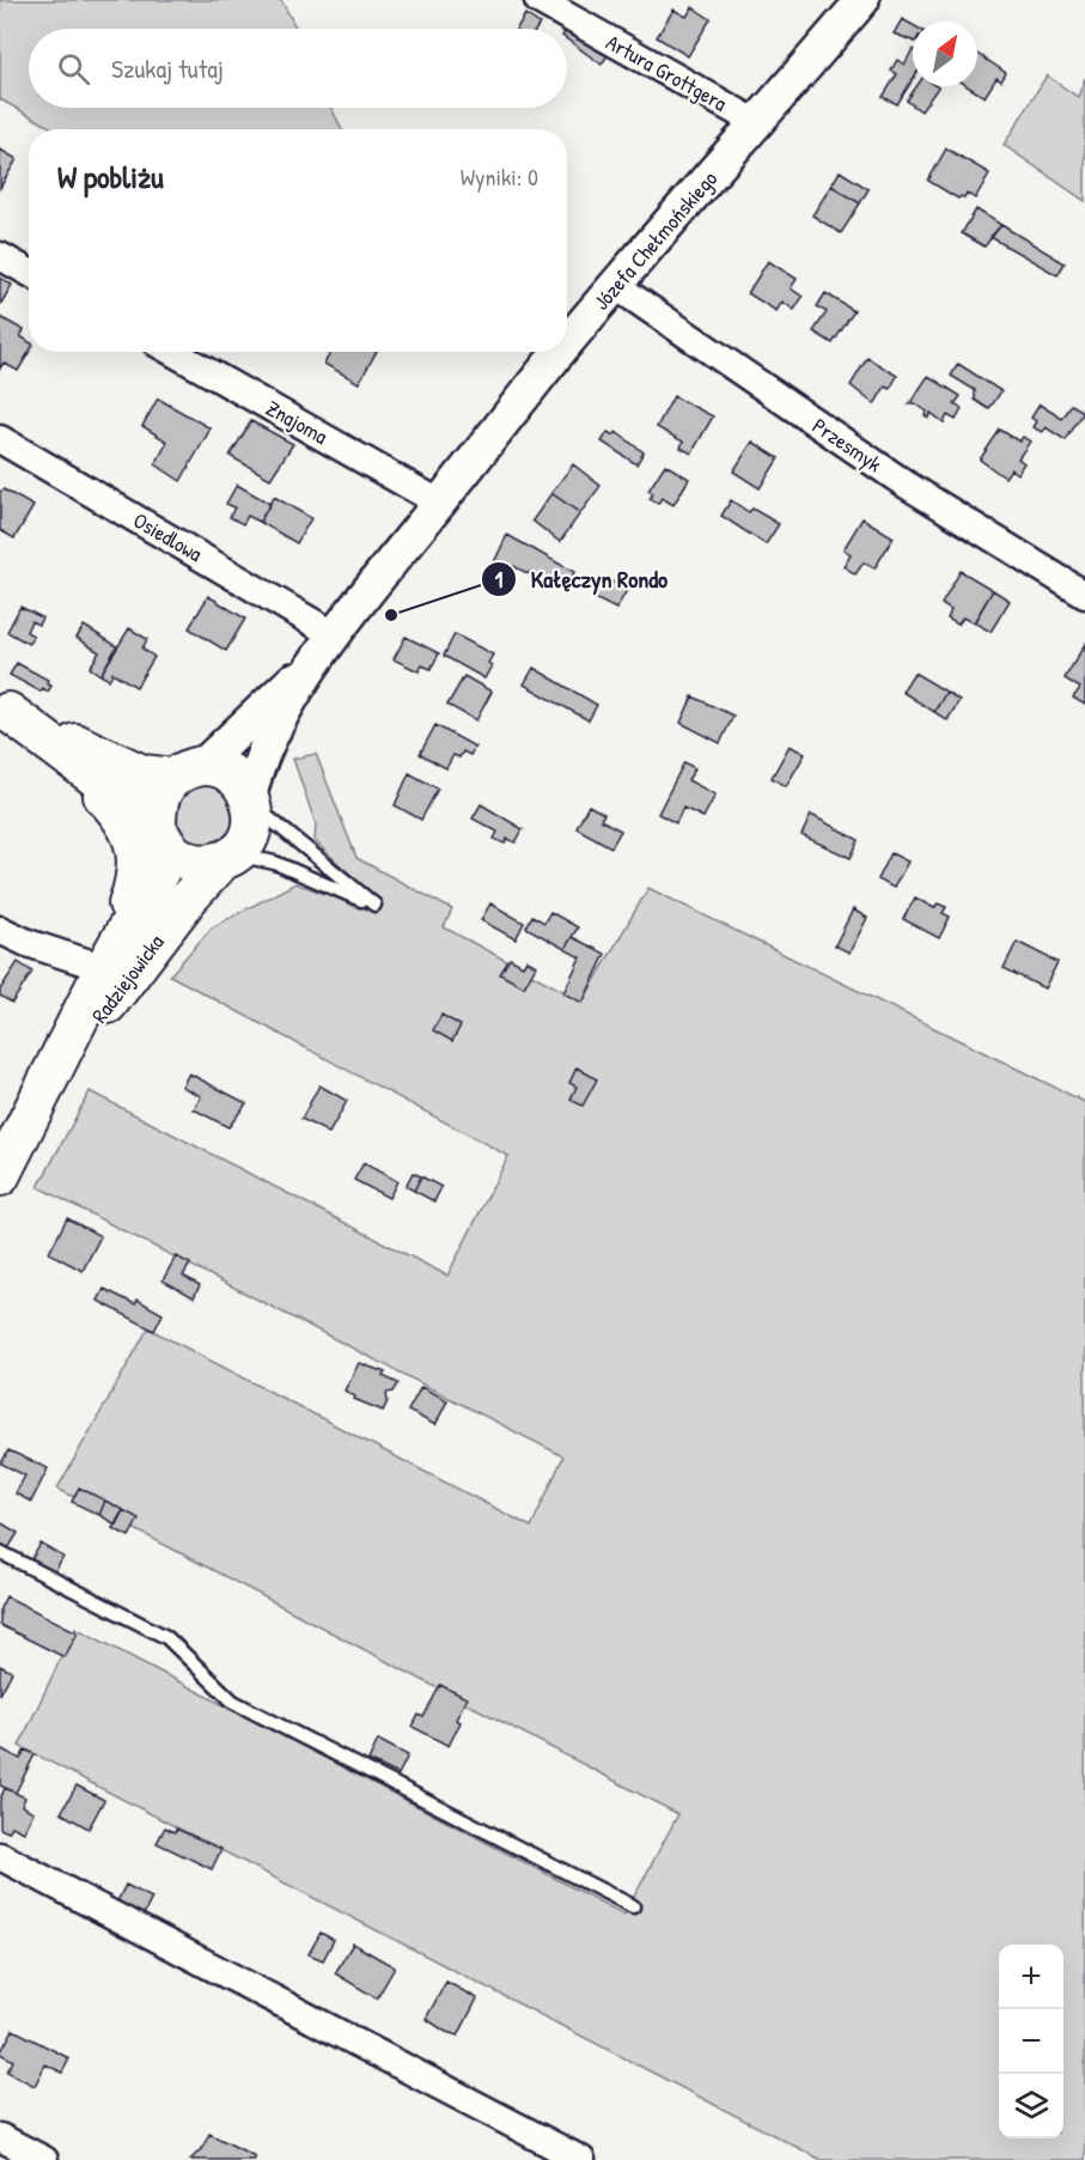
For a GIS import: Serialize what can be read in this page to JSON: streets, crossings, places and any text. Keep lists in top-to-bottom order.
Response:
{
  "streets": {
    "main road": ["Radziejowicka"],
    "street": [
      "Artura Grottgera",
      "Józefa Chełmońskiego",
      "Znajoma",
      "Przesmyk",
      "Osiedlowa"
    ]
  },
  "crossings": [
    ["Artura Grottgera", "Józefa Chełmońskiego"],
    ["Józefa Chełmońskiego", "Znajoma"],
    ["Józefa Chełmońskiego", "Przesmyk"],
    ["Józefa Chełmońskiego", "Osiedlowa"],
    ["Józefa Chełmońskiego", "Radziejowicka"]
  ],
  "places": ["Kałęczyn Rondo"],
  "north": "top right",
  "page": {
    "search": "Szukaj tutaj",
    "heading": ["W pobliżu", "Wyniki: 0"],
    "map_buttons": ["+", "−"]
  }
}
